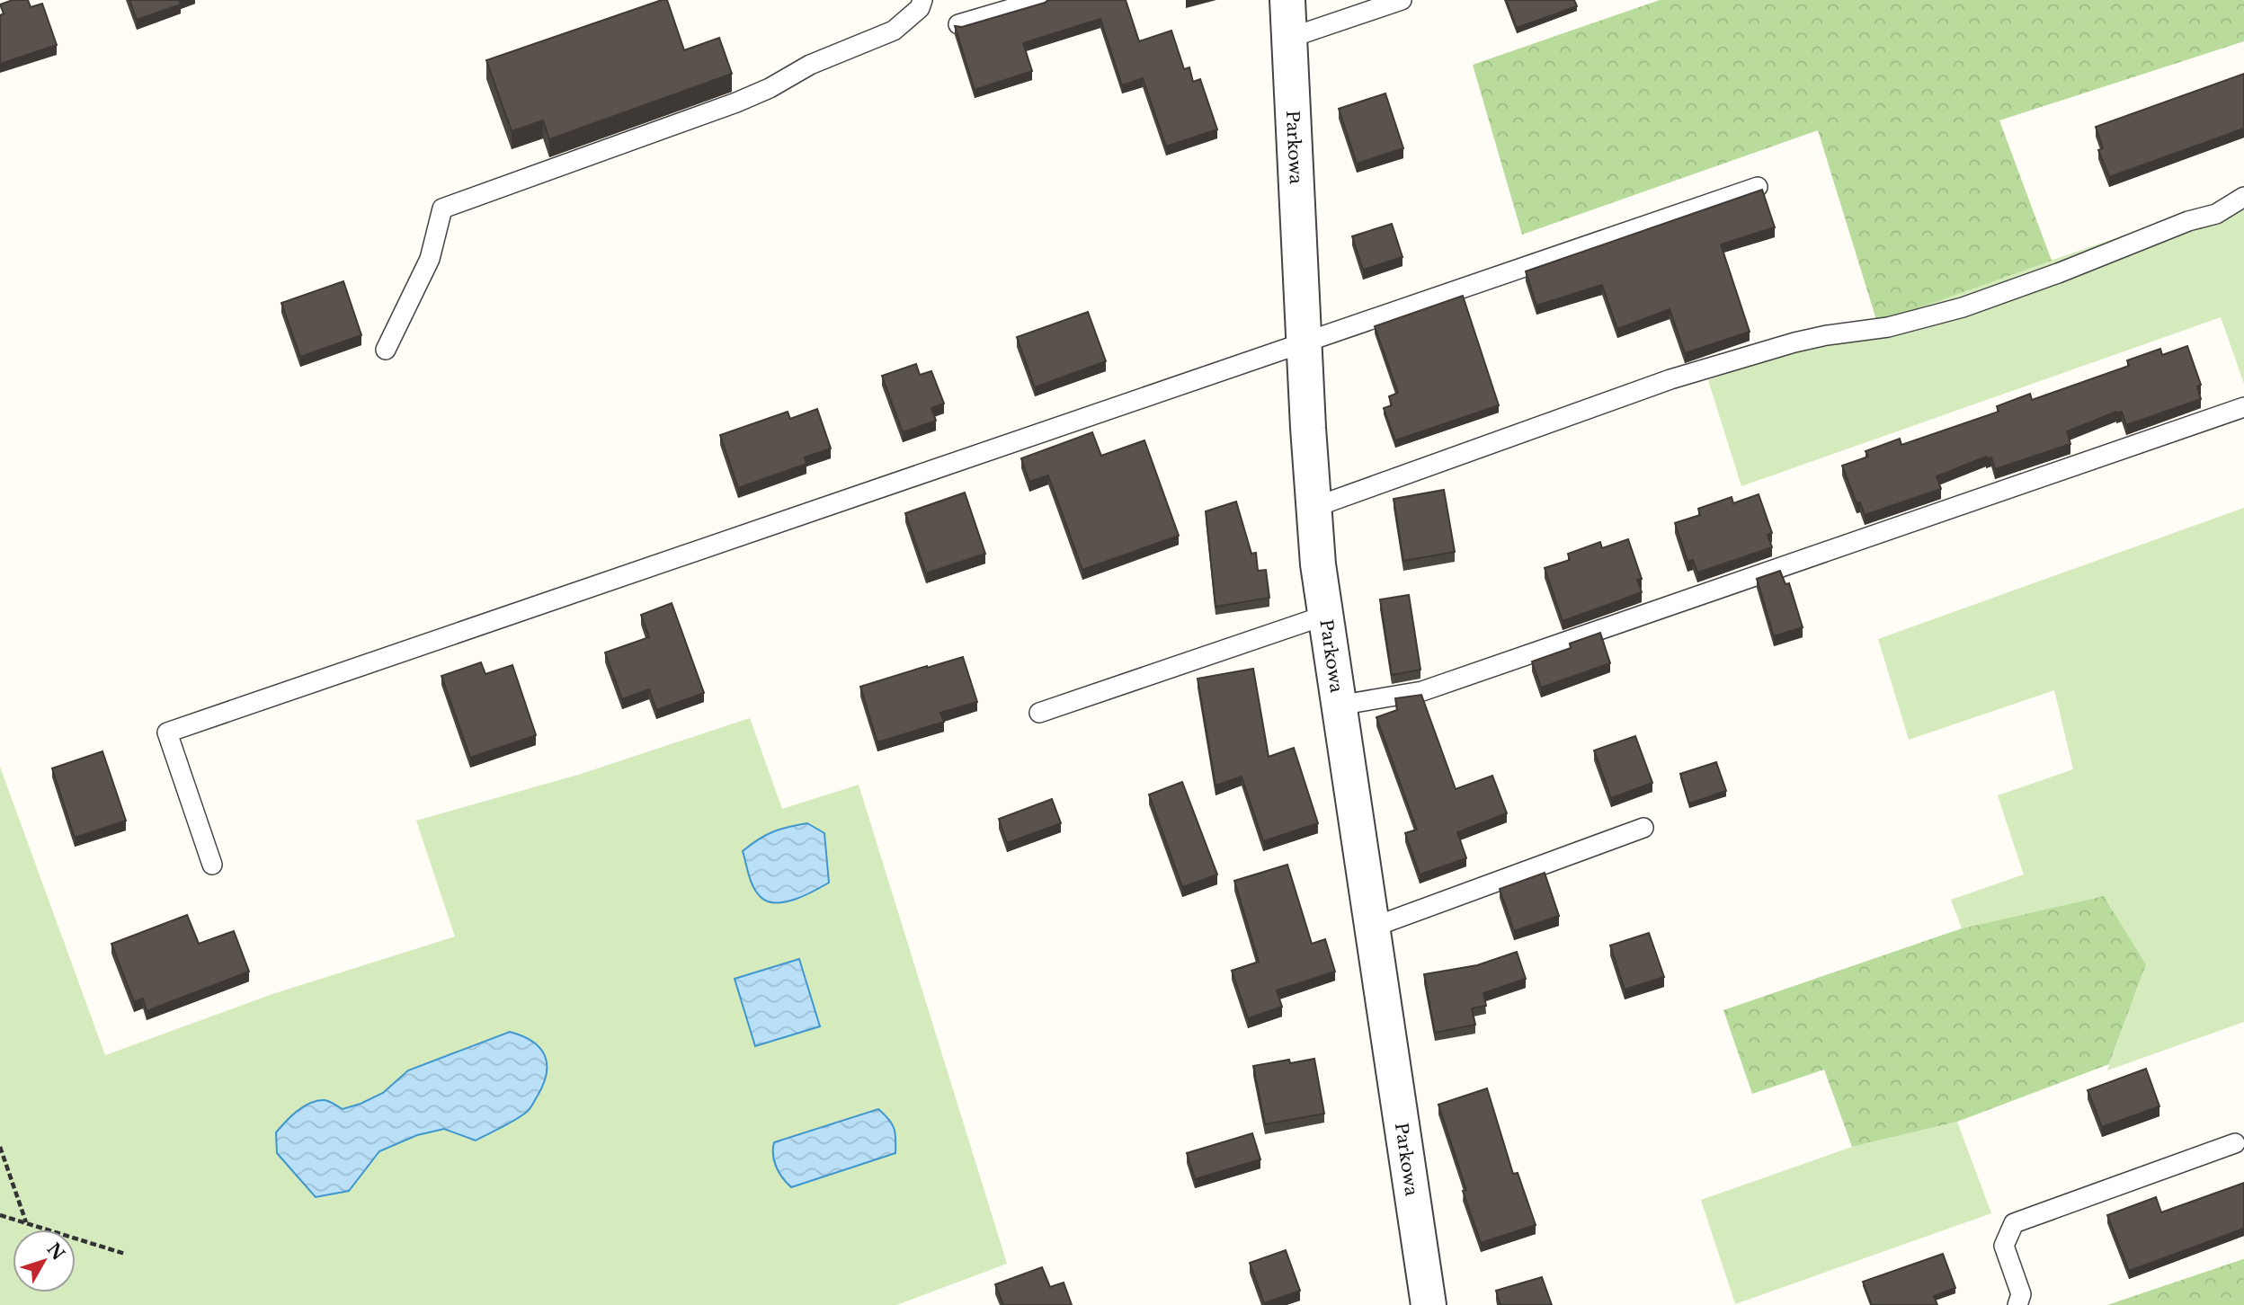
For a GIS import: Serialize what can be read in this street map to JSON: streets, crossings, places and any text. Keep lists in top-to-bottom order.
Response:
{
  "streets": {
    "street": ["Parkowa"]
  },
  "north": "top right"
}
